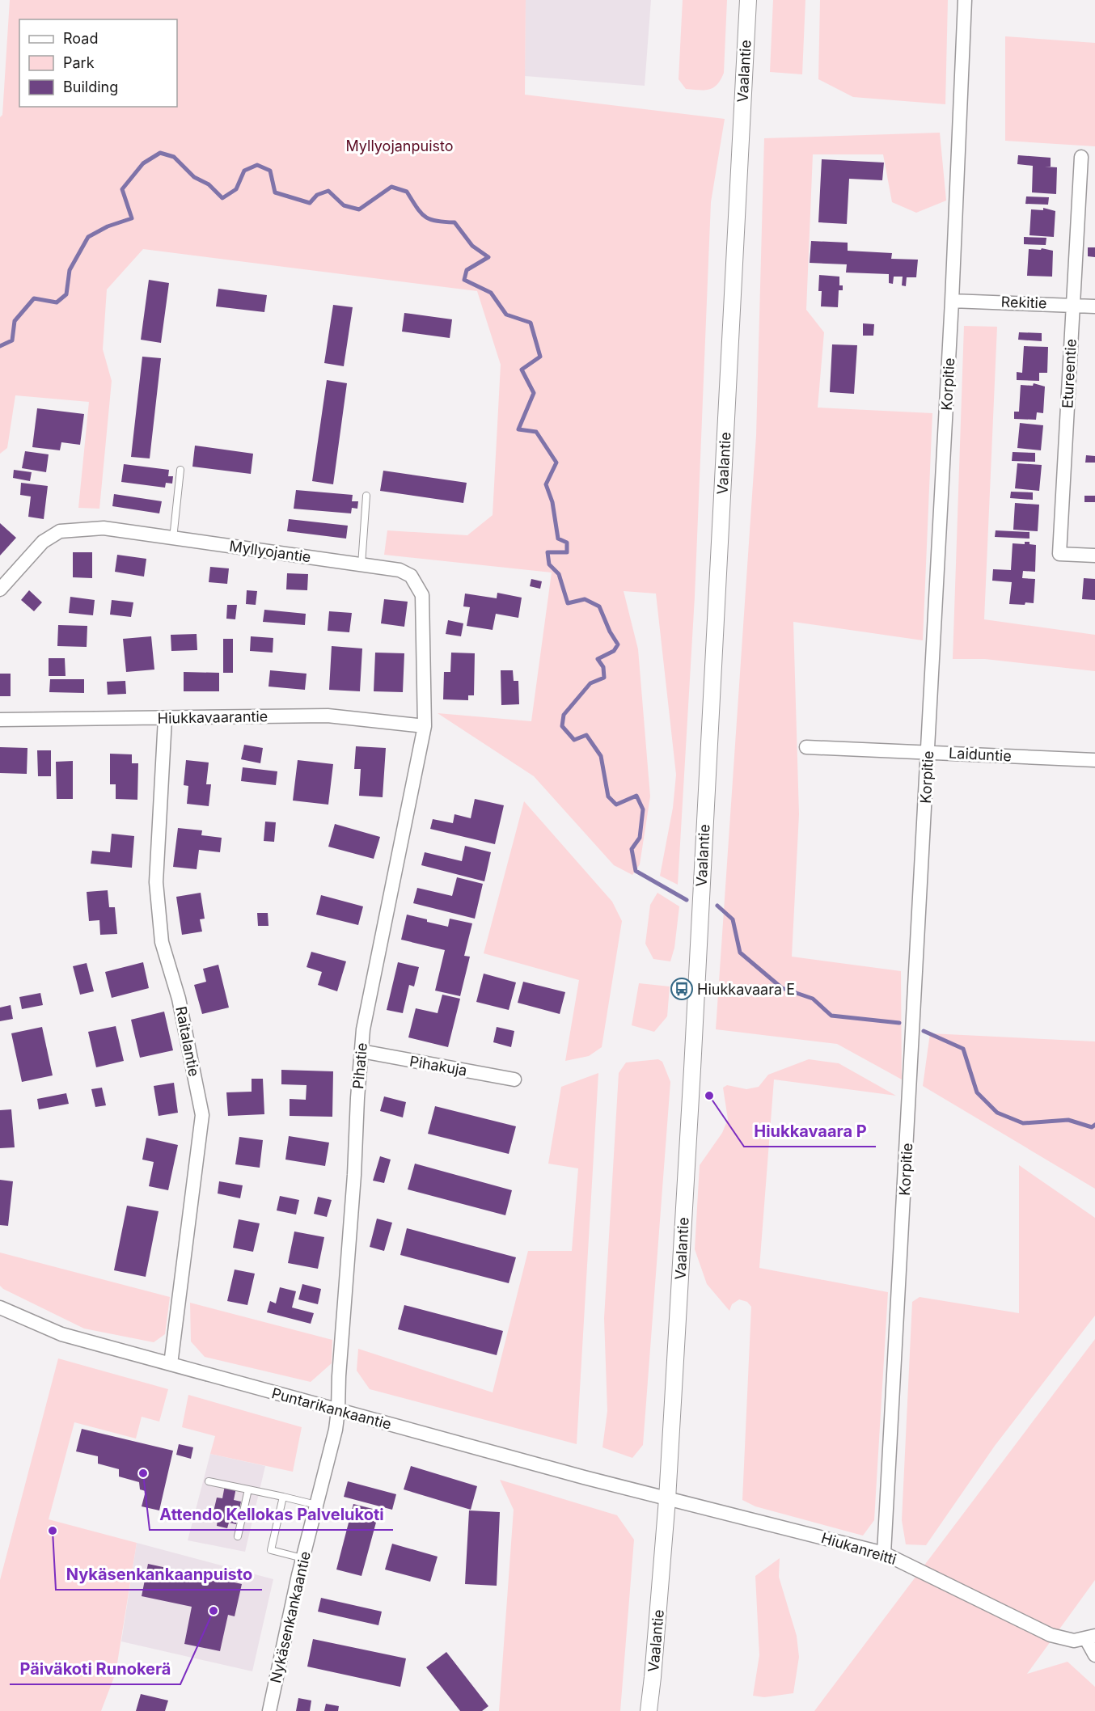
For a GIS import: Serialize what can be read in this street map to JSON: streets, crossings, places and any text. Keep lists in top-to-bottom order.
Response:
{
  "streets": {
    "street": [
      "Vaalantie",
      "Rekitie",
      "Etureentie",
      "Korpitie",
      "Myllyojantie",
      "Hiukkavaarantie",
      "Laiduntie",
      "Raitalantie",
      "Pihatie",
      "Pihakuja",
      "Puntarikankaantie",
      "Hiukanreitti",
      "Nykäsenkankaantie"
    ]
  },
  "crossings": [
    ["Vaalantie", "Puntarikankaantie"],
    ["Vaalantie", "Hiukanreitti"],
    ["Rekitie", "Etureentie"],
    ["Rekitie", "Korpitie"],
    ["Korpitie", "Laiduntie"],
    ["Korpitie", "Hiukanreitti"],
    ["Myllyojantie", "Hiukkavaarantie"],
    ["Myllyojantie", "Pihatie"],
    ["Hiukkavaarantie", "Raitalantie"],
    ["Hiukkavaarantie", "Pihatie"],
    ["Raitalantie", "Puntarikankaantie"],
    ["Pihatie", "Pihakuja"],
    ["Pihatie", "Puntarikankaantie"],
    ["Pihatie", "Nykäsenkankaantie"],
    ["Puntarikankaantie", "Hiukanreitti"],
    ["Puntarikankaantie", "Nykäsenkankaantie"]
  ],
  "parks": ["Myllyojanpuisto"],
  "places": {
    "bus stop": ["Hiukkavaara E"],
    "other": [
      "Hiukkavaara P",
      "Attendo Kellokas Palvelukoti",
      "Nykäsenkankaanpuisto",
      "Päiväkoti Runokerä"
    ]
  },
  "legend": ["Road", "Park", "Building"]
}
